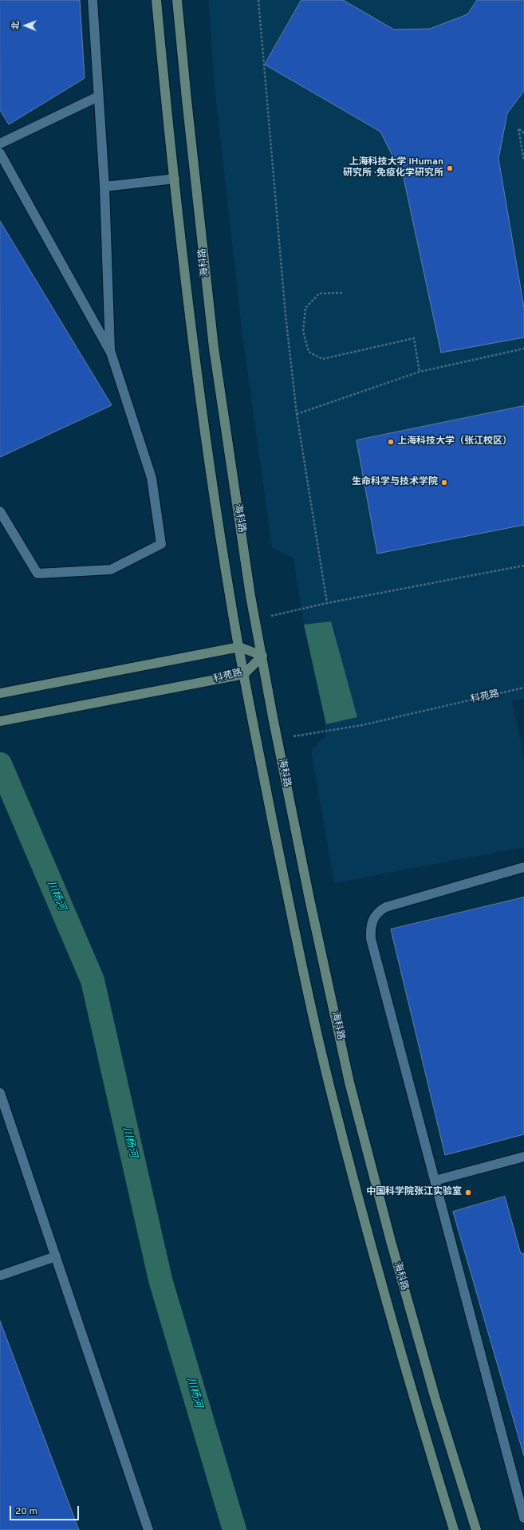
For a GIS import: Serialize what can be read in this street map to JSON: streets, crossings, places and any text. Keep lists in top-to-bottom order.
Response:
{
  "streets": {
    "street": ["海科路", "科苑路"]
  },
  "crossings": [
    ["海科路", "科苑路"]
  ],
  "water": ["川杨河"],
  "places": [
    "上海科技大学 iHuman 研究所 · 免疫化学研究所",
    "上海科技大学（张江校区）",
    "生命科学与技术学院",
    "中国科学院张江实验室"
  ],
  "scale_bar": "20 m",
  "north": "left"
}
